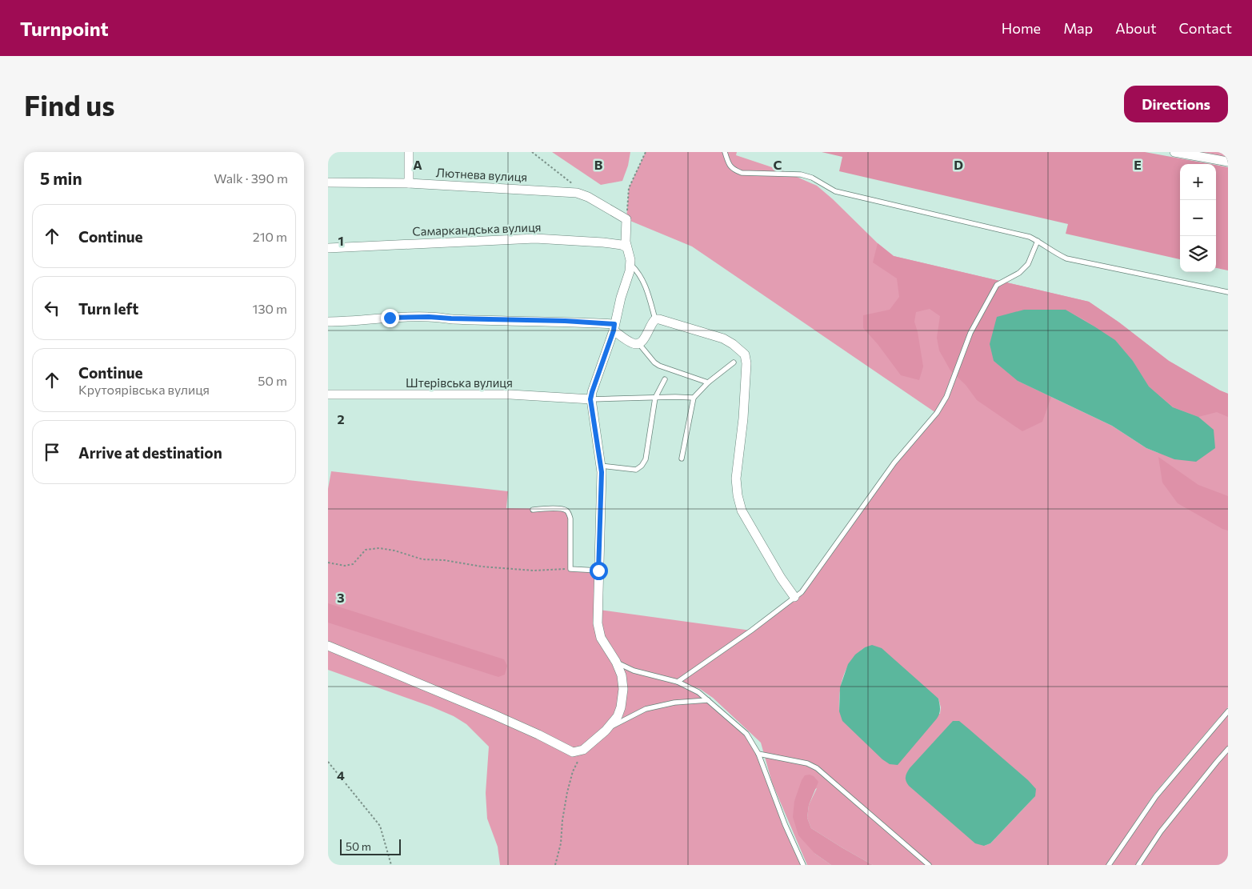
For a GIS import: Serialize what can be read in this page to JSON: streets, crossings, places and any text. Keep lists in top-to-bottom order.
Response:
{
  "streets": {
    "street": ["Лютнева вулиця", "Самаркандська вулиця", "Штерівська вулиця"]
  },
  "scale_bar": "50 m",
  "page": {
    "header": "Turnpoint",
    "nav": [
      "Home",
      "Map",
      "About",
      "Contact"
    ],
    "buttons": "Directions",
    "title": "Find us",
    "heading": ["5 min", "Walk · 390 m"],
    "map_buttons": ["+", "−"],
    "list": [
      ["Continue", "210 m"],
      ["Turn left", "130 m"],
      ["Continue", "Крутоярівська вулиця", "50 m"],
      "Arrive at destination"
    ],
    "scale": "50 m"
  },
  "grid": {
    "columns": [
      "A",
      "B",
      "C",
      "D",
      "E"
    ],
    "rows": [
      "1",
      "2",
      "3",
      "4"
    ]
  }
}
